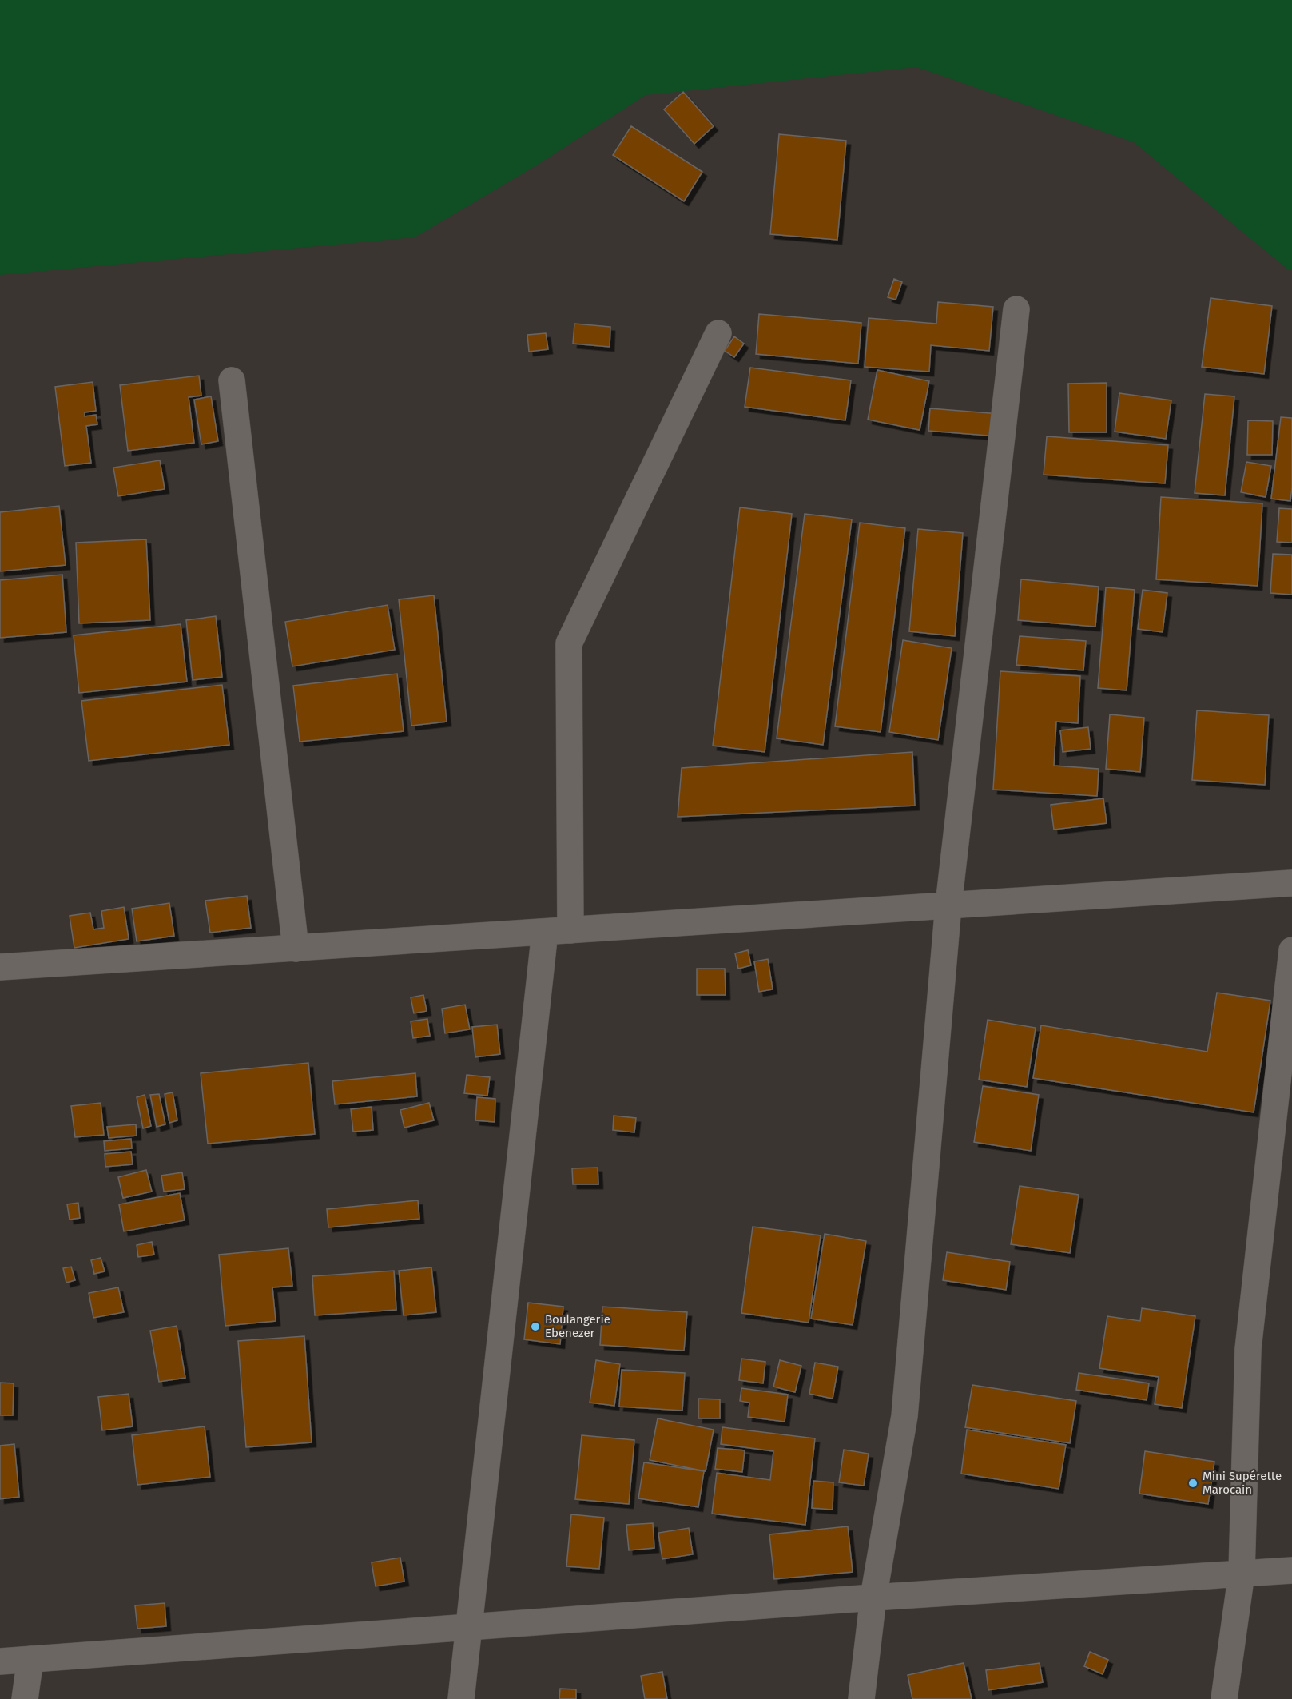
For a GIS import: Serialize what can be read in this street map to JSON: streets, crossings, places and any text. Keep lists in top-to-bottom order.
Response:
{
  "places": ["Boulangerie Ebenezer", "Mini Supérette Marocain"]
}
